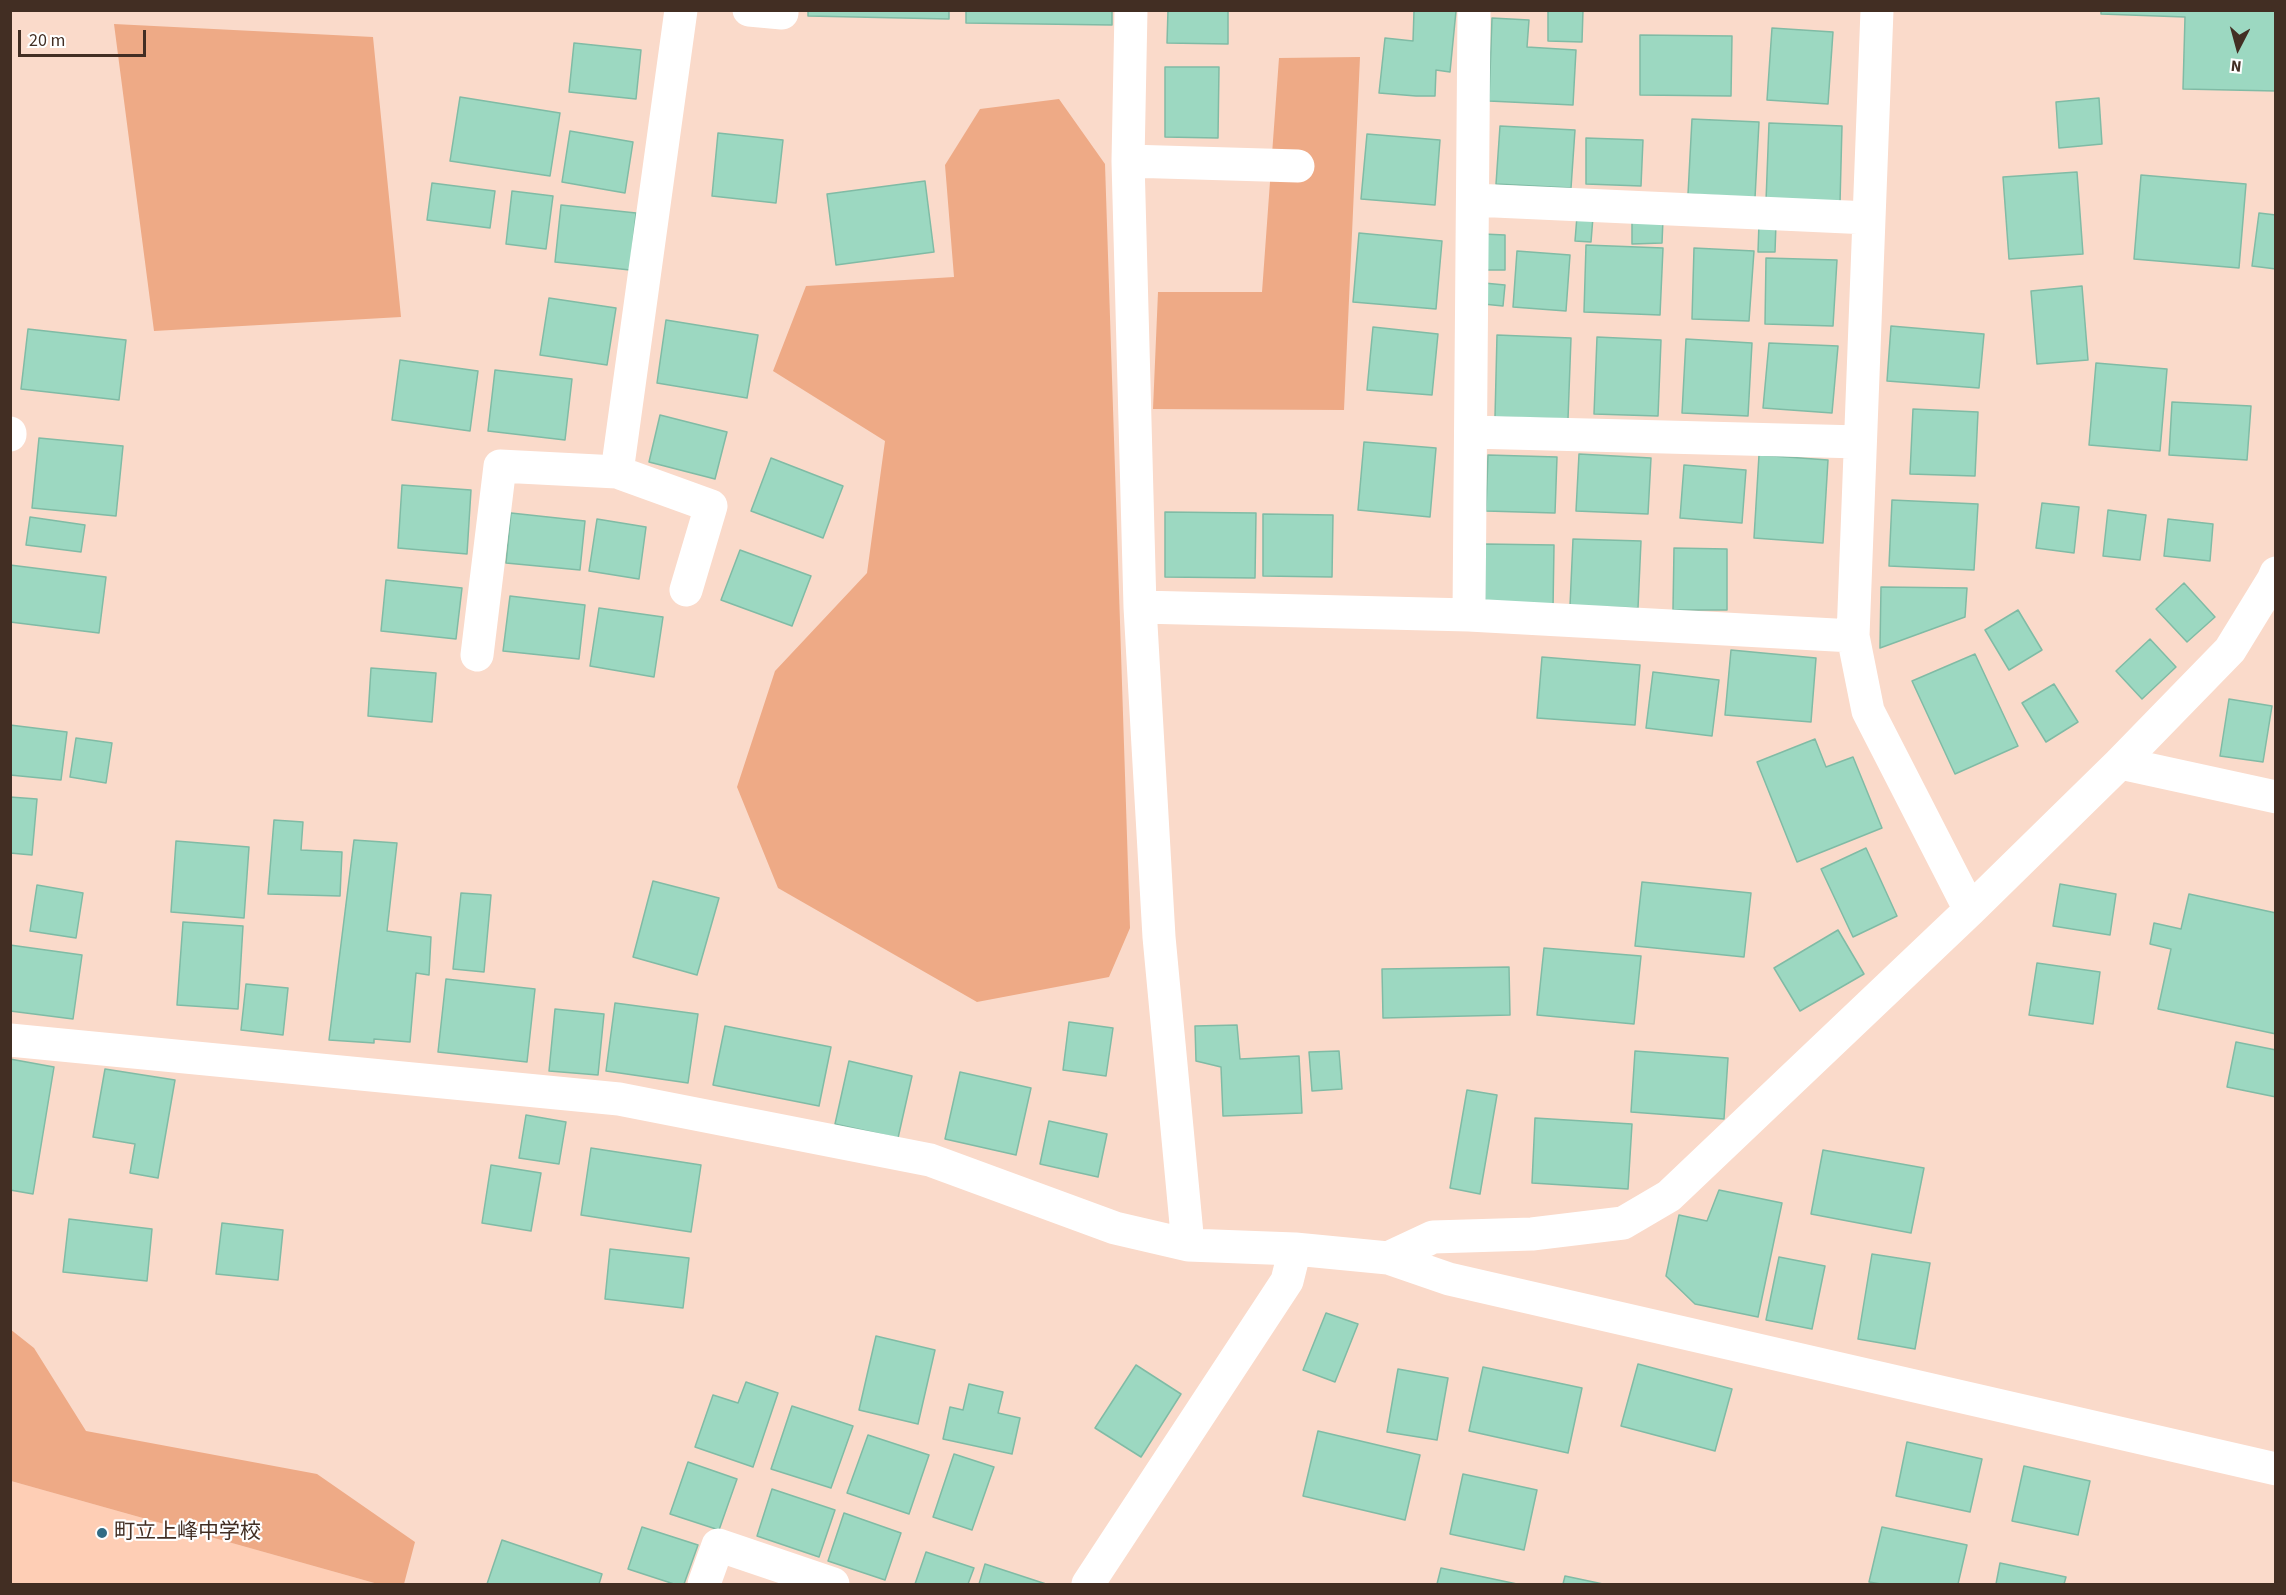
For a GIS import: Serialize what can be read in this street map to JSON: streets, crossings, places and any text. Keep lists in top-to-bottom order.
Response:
{
  "places": ["町立上峰中学校"],
  "scale_bar": "20 m",
  "north": "bottom"
}
